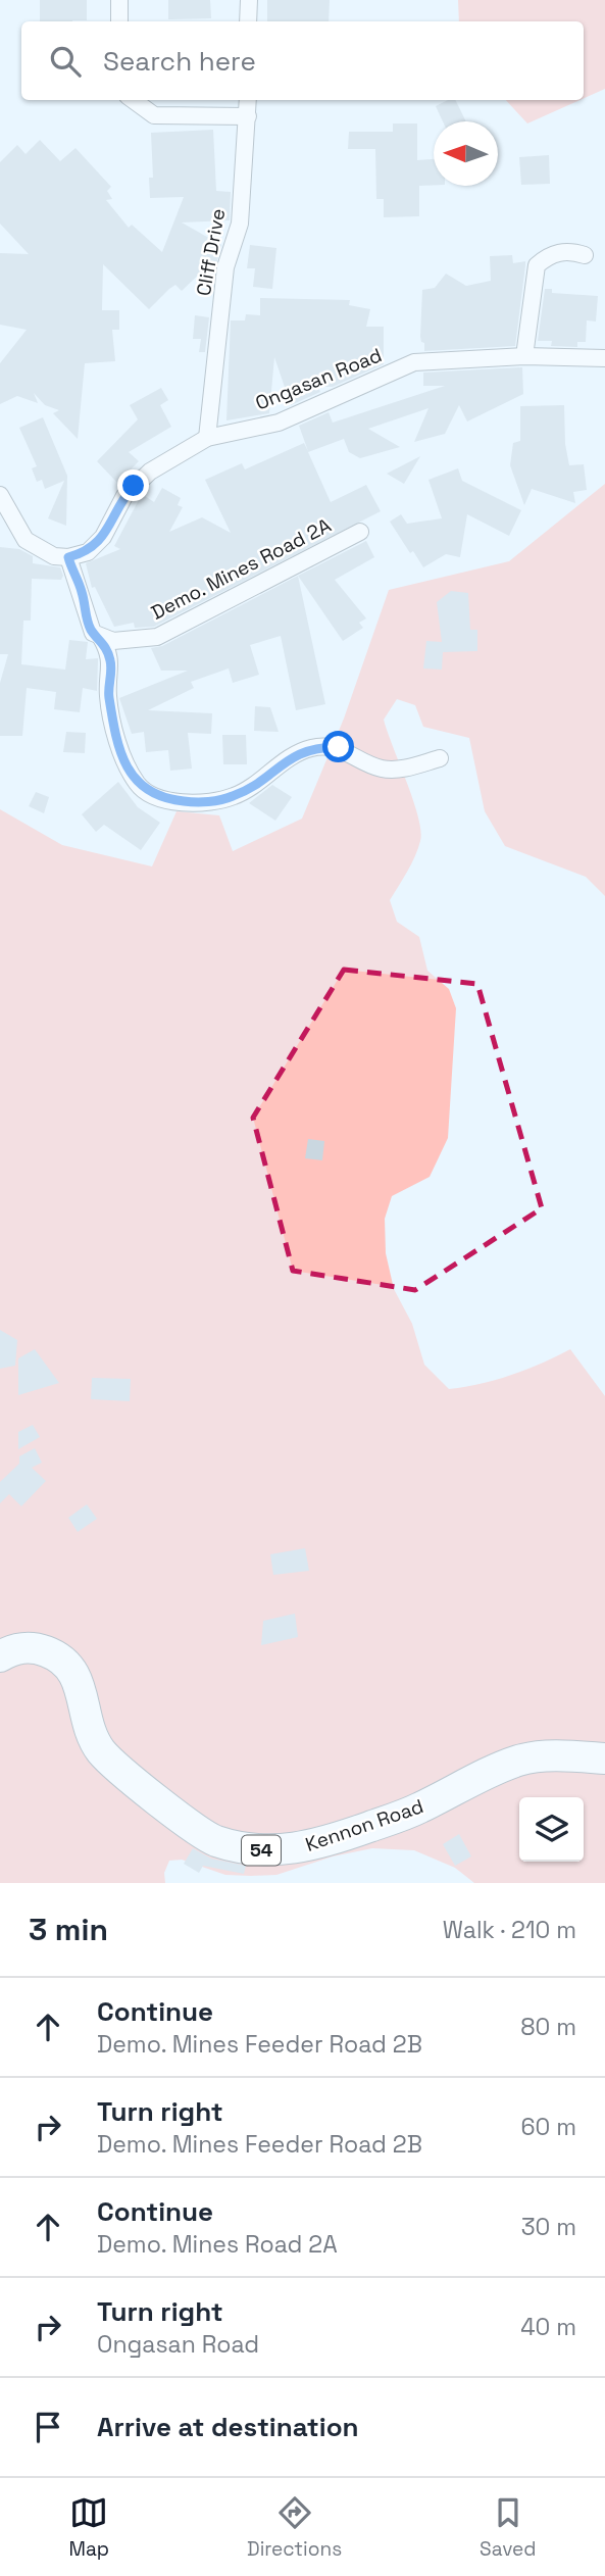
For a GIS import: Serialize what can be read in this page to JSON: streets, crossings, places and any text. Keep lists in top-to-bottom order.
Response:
{
  "streets": {
    "highway": ["Kennon Road", "54"],
    "street": ["Cliff Drive", "Ongasan Road", "Demo. Mines Road 2A"]
  },
  "crossings": [
    ["Cliff Drive", "Ongasan Road"]
  ],
  "north": "left",
  "page": {
    "search": "Search here",
    "heading": ["3 min", "Walk · 210 m"],
    "list": [
      ["Continue", "Demo. Mines Feeder Road 2B", "80 m"],
      ["Turn right", "Demo. Mines Feeder Road 2B", "60 m"],
      ["Continue", "Demo. Mines Road 2A", "30 m"],
      ["Turn right", "Ongasan Road", "40 m"],
      "Arrive at destination"
    ],
    "nav": ["Map", "Directions", "Saved"]
  }
}
